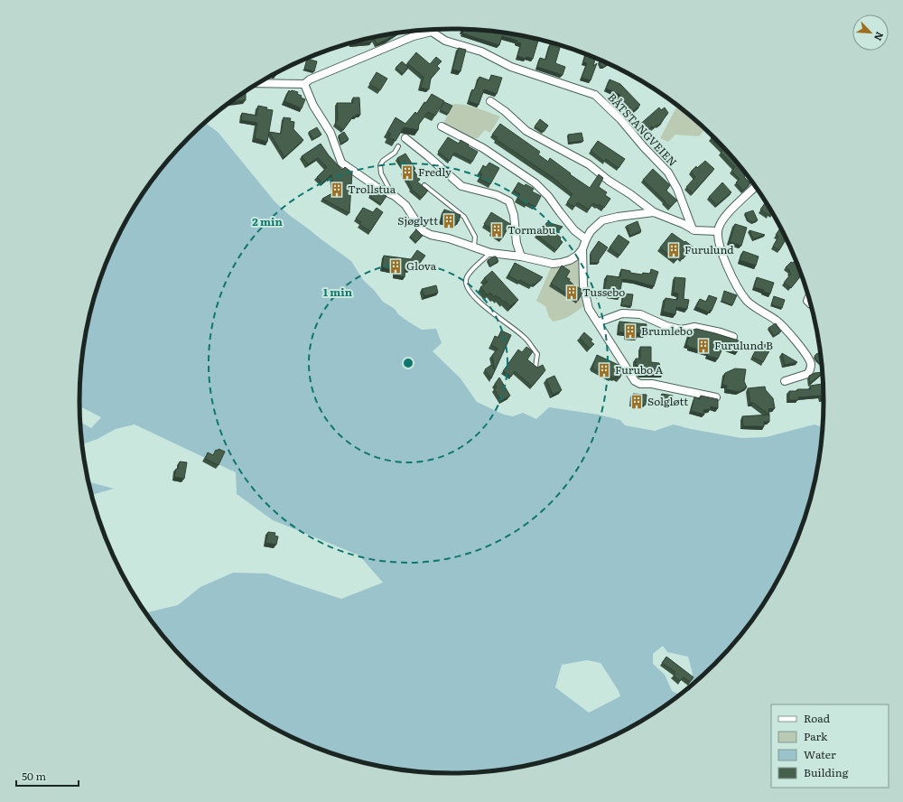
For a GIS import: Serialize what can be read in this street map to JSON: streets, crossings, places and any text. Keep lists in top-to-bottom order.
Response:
{
  "streets": {
    "street": ["BÅTSTANGVEIEN"]
  },
  "places": {
    "building": [
      "Fredly",
      "Trollstua",
      "Sjøglytt",
      "Tormabu",
      "Furulund",
      "Glova",
      "Tussebo",
      "Brumlebo",
      "Furulund B",
      "Furubo A",
      "Solgløtt"
    ]
  },
  "legend": [
    "Road",
    "Park",
    "Water",
    "Building"
  ],
  "scale_bar": "50 m",
  "north": "bottom right",
  "rings": ["2 min", "1 min"]
}
